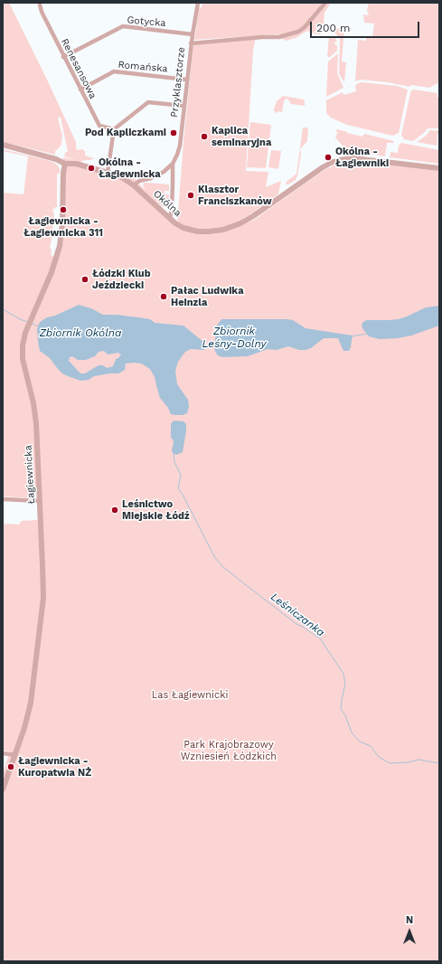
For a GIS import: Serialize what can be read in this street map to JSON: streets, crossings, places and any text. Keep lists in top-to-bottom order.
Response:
{
  "streets": {
    "street": [
      "Gotycka",
      "Romańska",
      "Renesansowa",
      "Przyklasztorze",
      "Okólna",
      "Łagiewnicka"
    ]
  },
  "crossings": [
    ["Gotycka", "Renesansowa"],
    ["Gotycka", "Przyklasztorze"],
    ["Romańska", "Renesansowa"],
    ["Romańska", "Przyklasztorze"],
    ["Przyklasztorze", "Okólna"],
    ["Okólna", "Łagiewnicka"]
  ],
  "water": ["Zbiornik Leśny-Dolny", "Zbiornik Okólna", "Leśniczanka"],
  "parks": ["Las Łagiewnicki", "Park Krajobrazowy Wzniesień Łódzkich"],
  "places": [
    "Pod Kapliczkami",
    "Kaplica seminaryjna",
    "Okólna - Łagiewniki",
    "Okólna - Łagiewnicka",
    "Klasztor Franciszkanów",
    "Łagiewnicka - Łagiewnicka 311",
    "Łódzki Klub Jeździecki",
    "Pałac Ludwika Heinzla",
    "Leśnictwo Miejskie Łódź",
    "Łagiewnicka - Kuropatwia NŻ"
  ],
  "scale_bar": "200 m",
  "north": "top"
}
